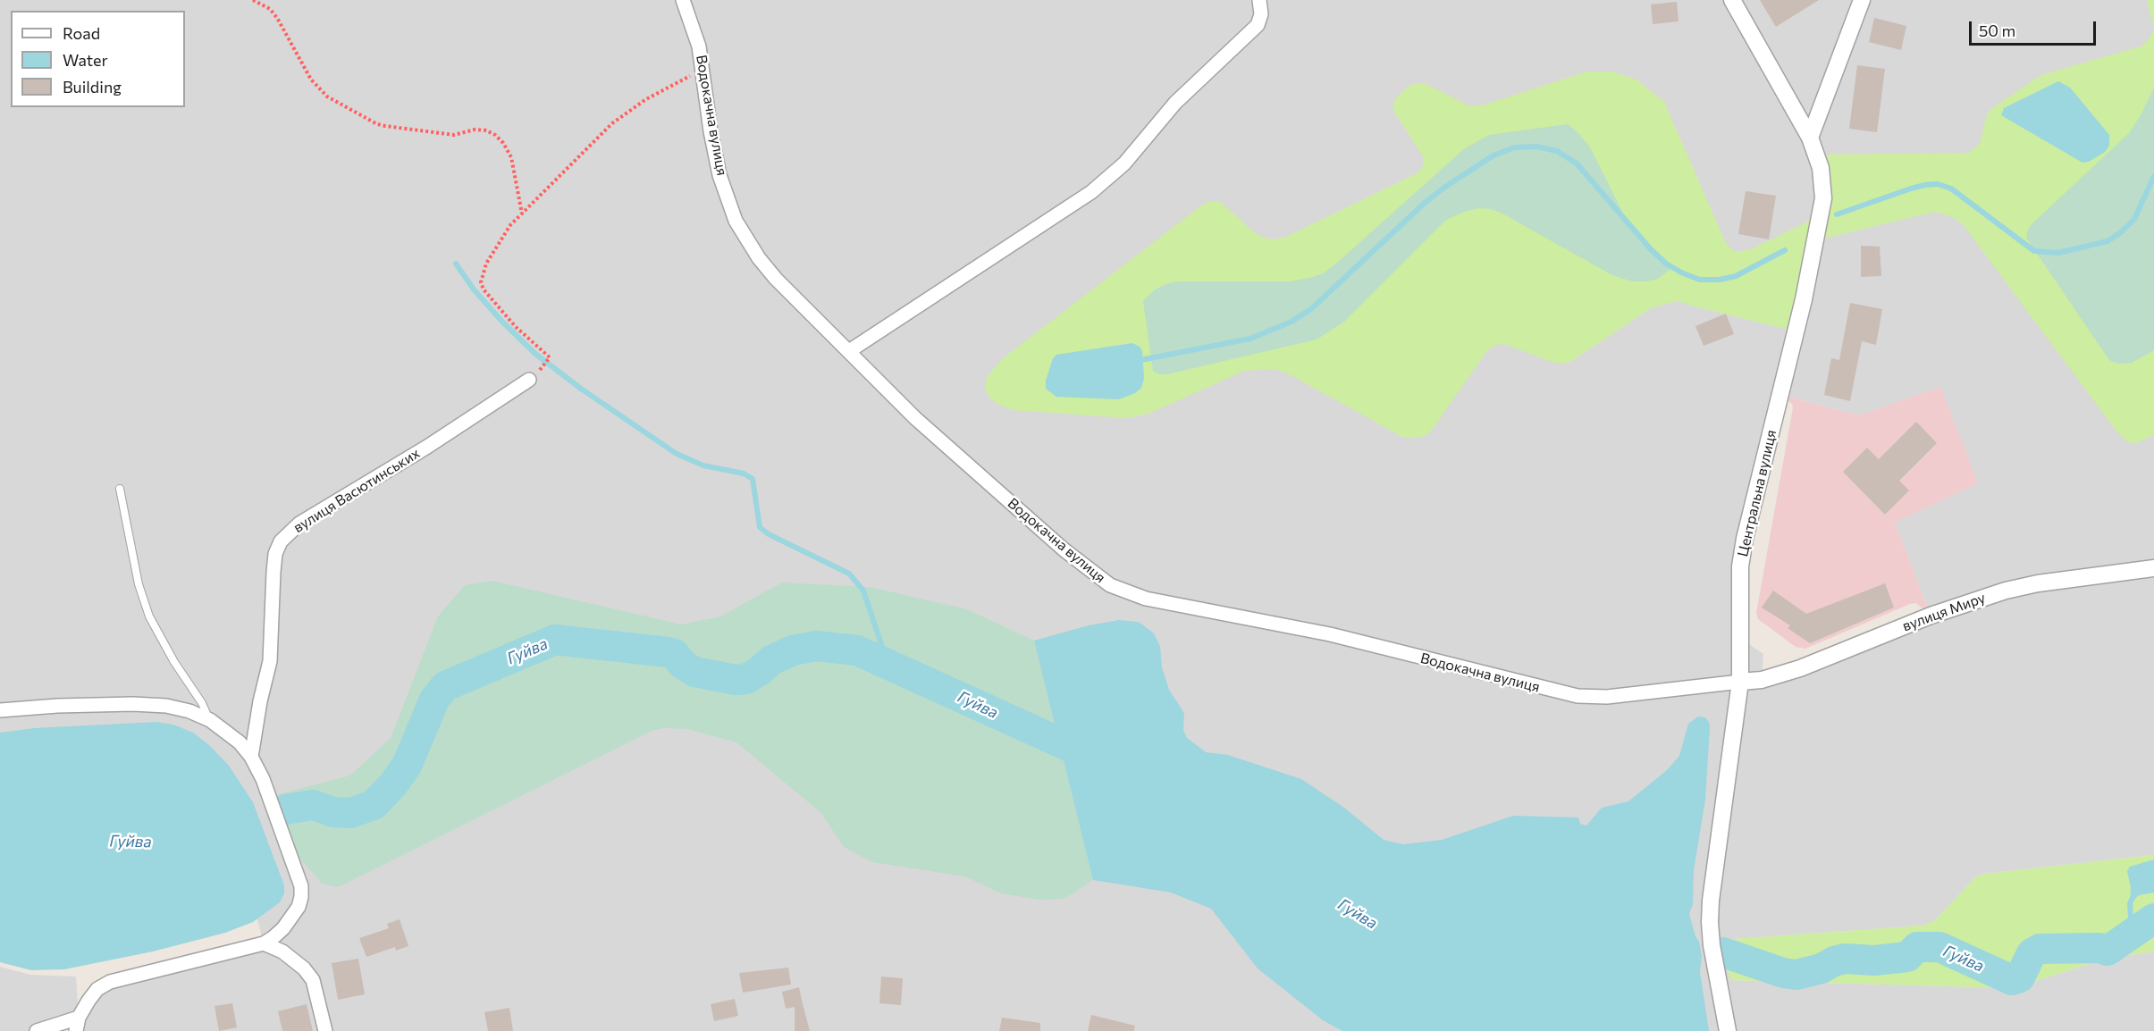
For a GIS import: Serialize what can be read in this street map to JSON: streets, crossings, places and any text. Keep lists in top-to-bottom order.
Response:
{
  "streets": {
    "street": [
      "Водокачна вулиця",
      "вулиця Васютинських",
      "Центральна вулиця",
      "вулиця Миру"
    ]
  },
  "crossings": [
    ["Водокачна вулиця", "Центральна вулиця"],
    ["Водокачна вулиця", "вулиця Миру"],
    ["Центральна вулиця", "вулиця Миру"]
  ],
  "water": ["Гуйва"],
  "legend": ["Road", "Water", "Building"],
  "scale_bar": "50 m"
}
